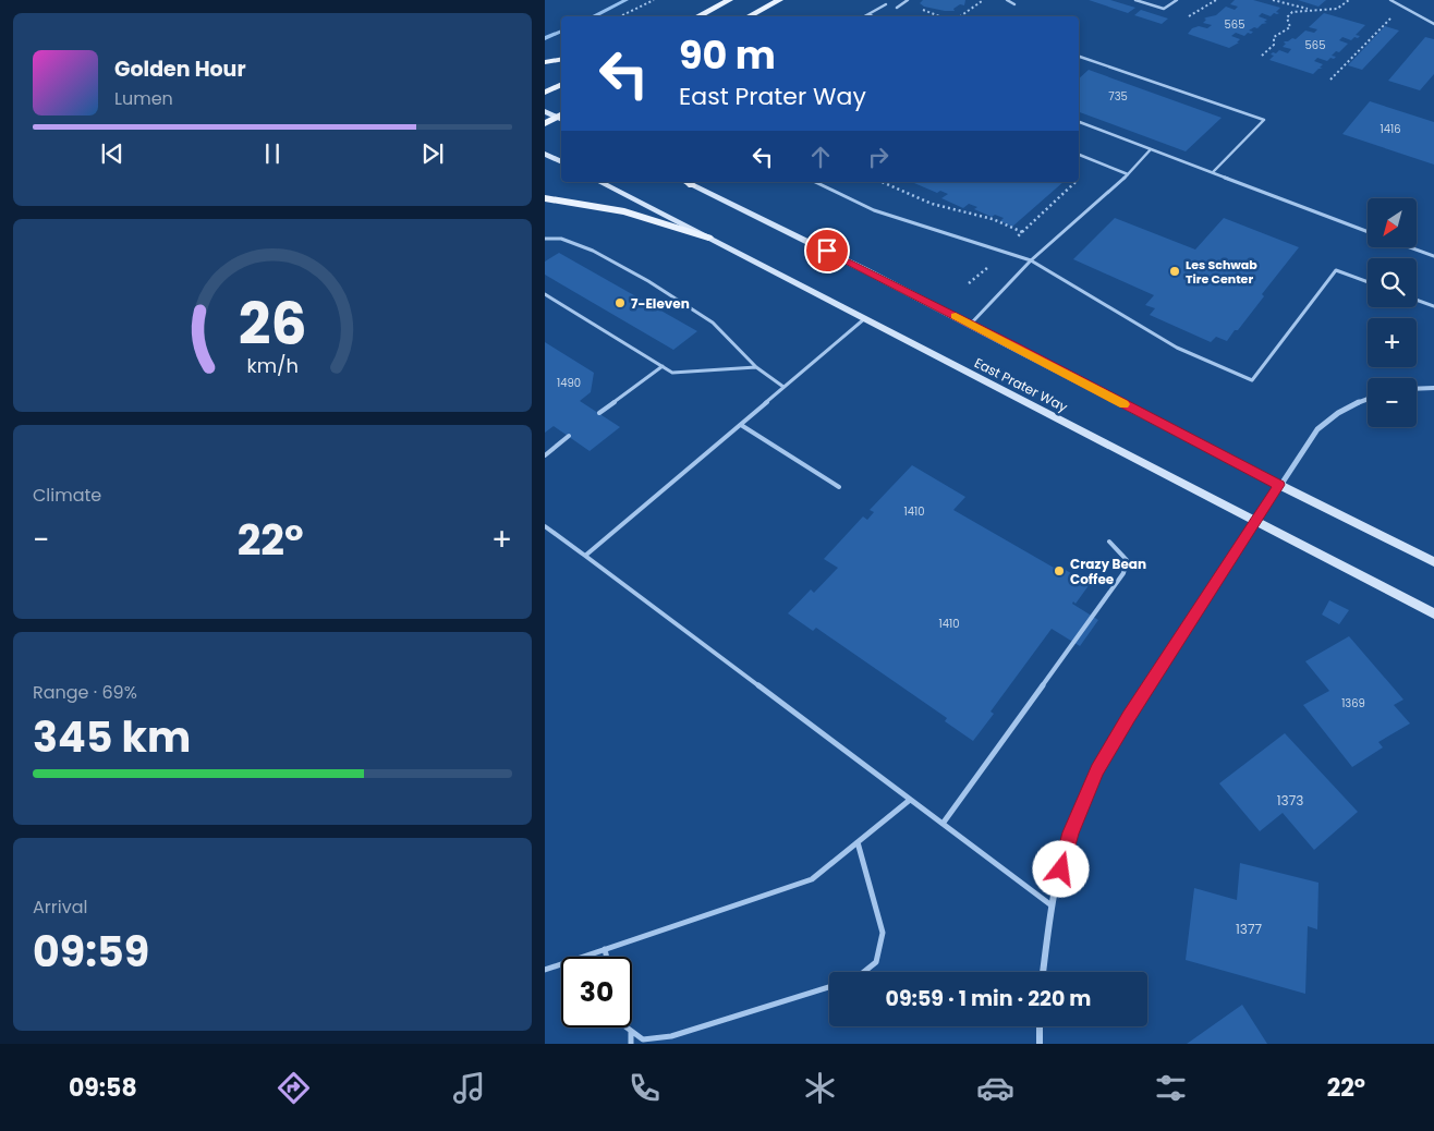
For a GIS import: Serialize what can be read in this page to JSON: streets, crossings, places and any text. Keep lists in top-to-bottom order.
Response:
{
  "streets": {
    "main road": ["East Prater Way"]
  },
  "places": ["Les Schwab Tire Center", "7-Eleven", "Crazy Bean Coffee"],
  "house_numbers": [
    "565",
    "565",
    "735",
    "1416",
    "1490",
    "1410",
    "1410",
    "1369",
    "1373",
    "1377"
  ],
  "north": "bottom left",
  "page": {
    "turn": ["90 m", "East Prater Way"],
    "song": ["Golden Hour", "Lumen"],
    "map_buttons": ["+", "−"],
    "tile": [
      "Climate",
      ["Range · 69%", "345 km"],
      ["Arrival", "09:59"]
    ],
    "heat": ["−", "22°", "+"],
    "limit": "30",
    "trip": "09:59 · 1 min · 220 m",
    "tabs": ["09:58", "22°"],
    "gauge": ["26", "km/h"]
  }
}
